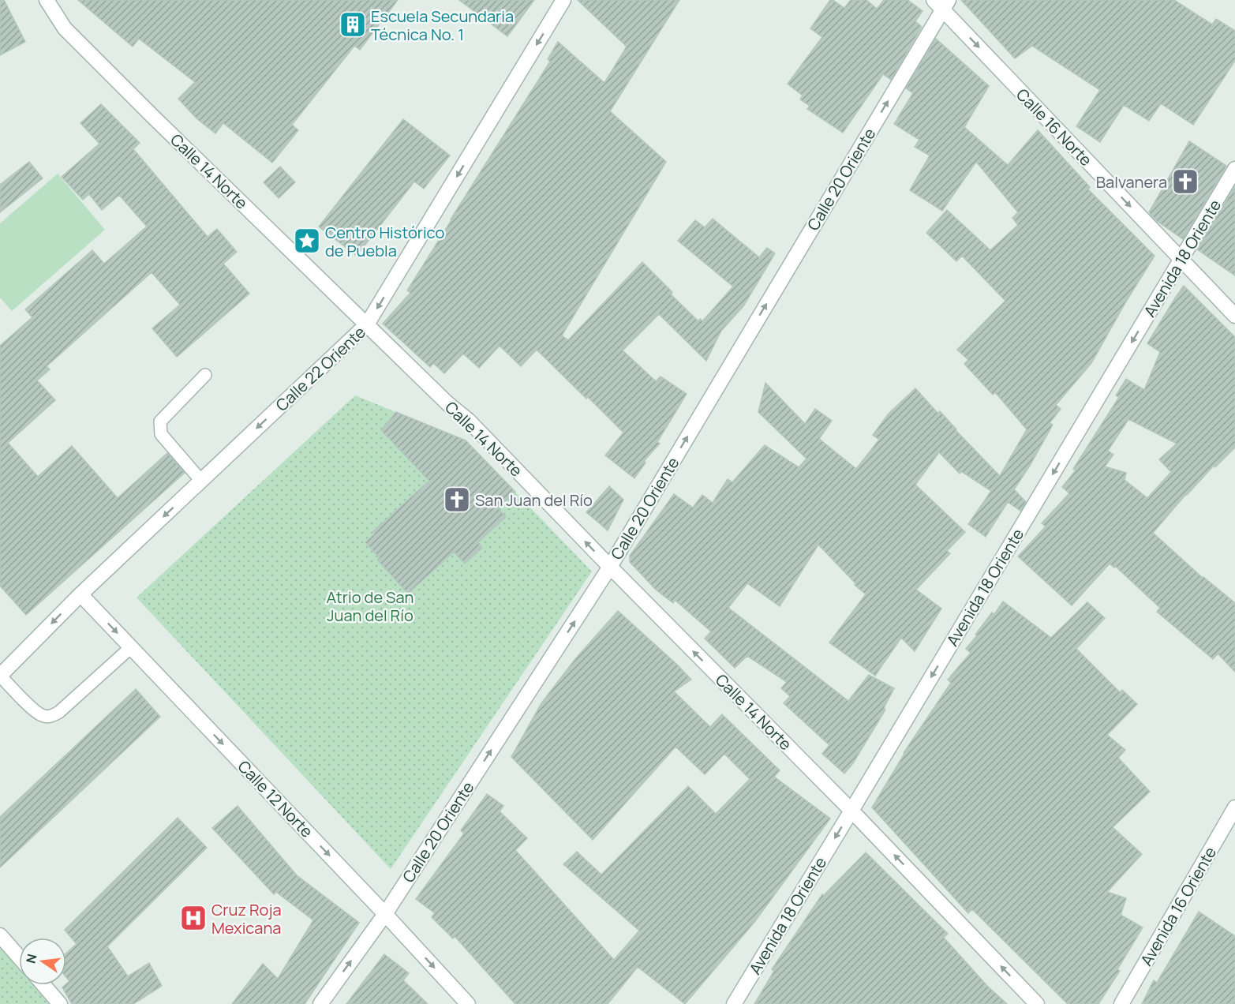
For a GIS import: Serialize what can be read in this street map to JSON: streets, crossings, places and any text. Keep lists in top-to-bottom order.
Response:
{
  "streets": {
    "street": [
      "Calle 16 Norte",
      "Calle 14 Norte",
      "Calle 20 Oriente",
      "Avenida 18 Oriente",
      "Calle 22 Oriente",
      "Calle 12 Norte",
      "Avenida 16 Oriente"
    ]
  },
  "crossings": [
    ["Calle 16 Norte", "Calle 20 Oriente"],
    ["Calle 16 Norte", "Avenida 18 Oriente"],
    ["Calle 14 Norte", "Calle 20 Oriente"],
    ["Calle 14 Norte", "Avenida 18 Oriente"],
    ["Calle 14 Norte", "Calle 22 Oriente"],
    ["Calle 20 Oriente", "Calle 12 Norte"],
    ["Calle 22 Oriente", "Calle 12 Norte"]
  ],
  "one_way": [
    "Calle 16 Norte",
    "Calle 14 Norte",
    "Calle 20 Oriente",
    "Avenida 18 Oriente",
    "Calle 22 Oriente",
    "Calle 12 Norte"
  ],
  "parks": ["Atrio de San Juan del Río"],
  "places": {
    "building": ["Escuela Secundaria Técnica No. 1"],
    "church": ["Balvanera", "San Juan del Río"],
    "place": ["Centro Histórico de Puebla"],
    "hospital": ["Cruz Roja Mexicana"]
  },
  "north": "left"
}
